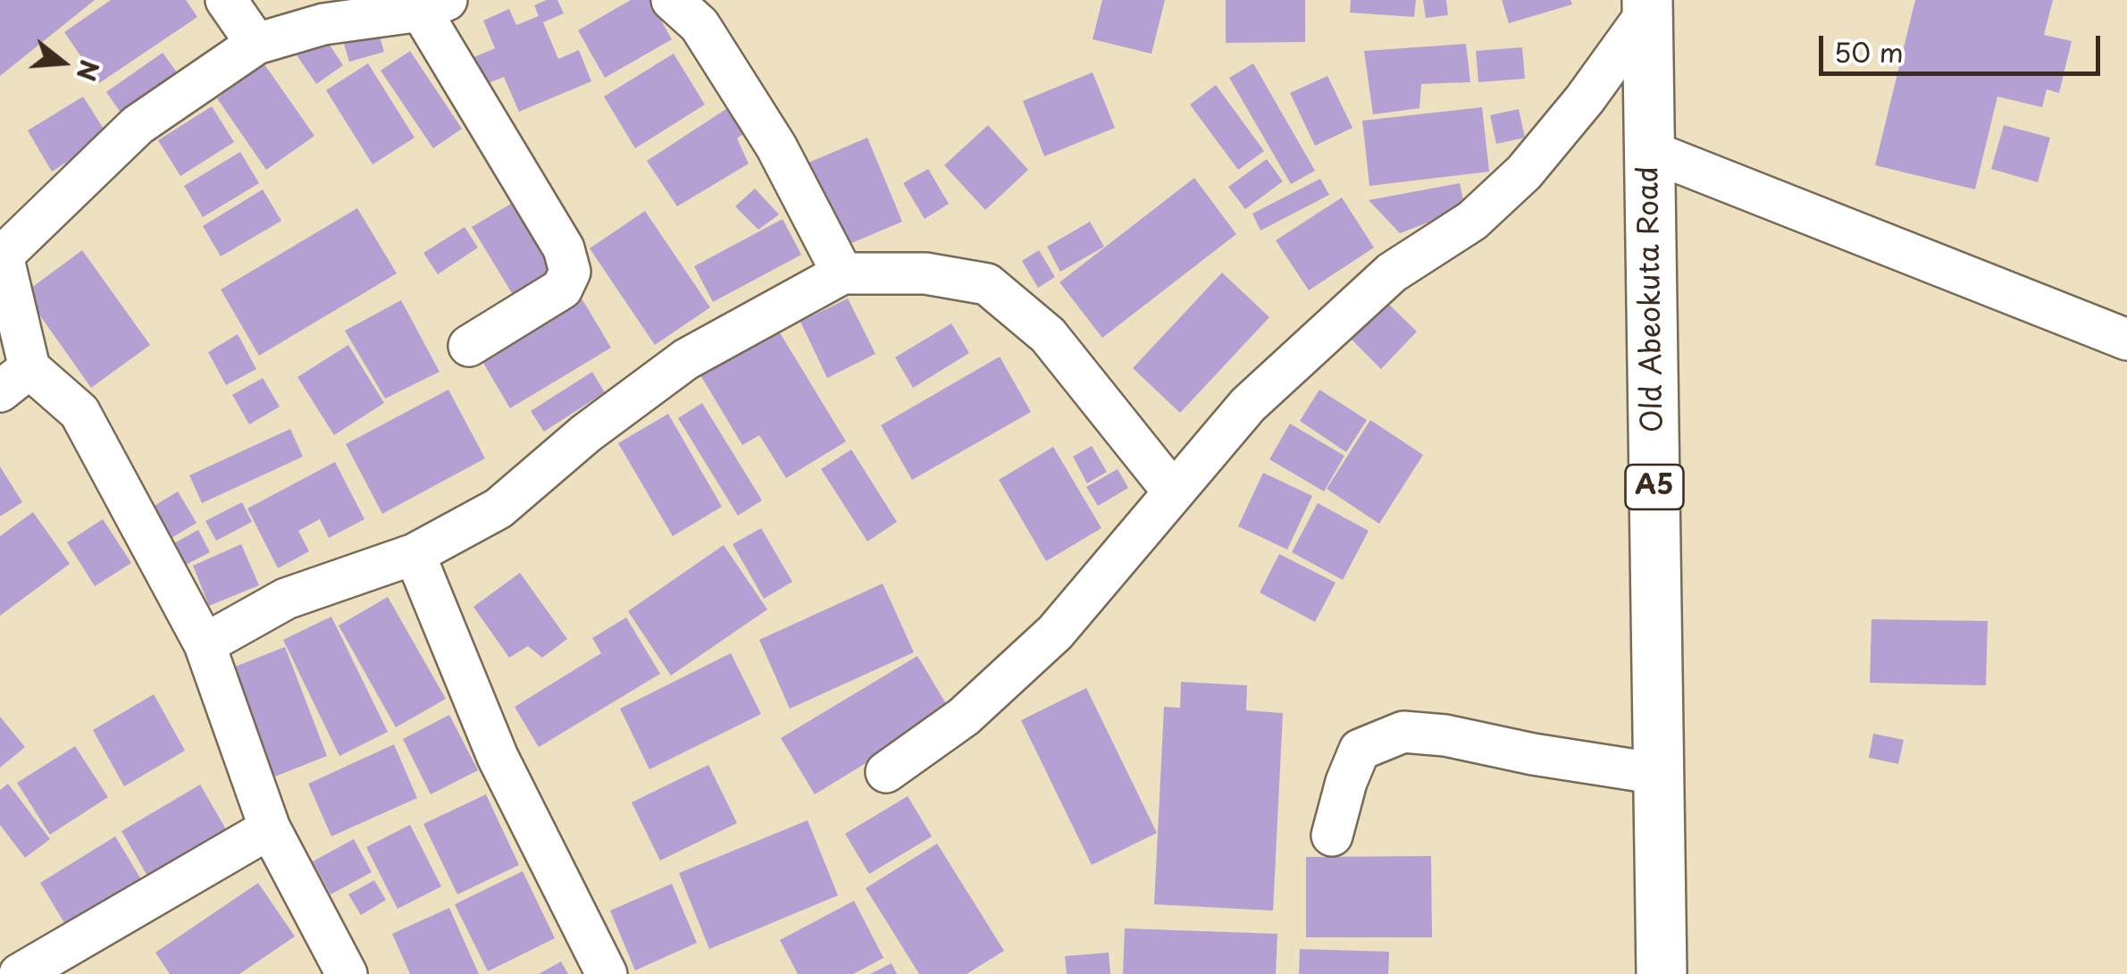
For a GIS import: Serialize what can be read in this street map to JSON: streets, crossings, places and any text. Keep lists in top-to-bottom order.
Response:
{
  "streets": {
    "highway": ["Old Abeokuta Road", "A5"]
  },
  "scale_bar": "50 m",
  "north": "right"
}
